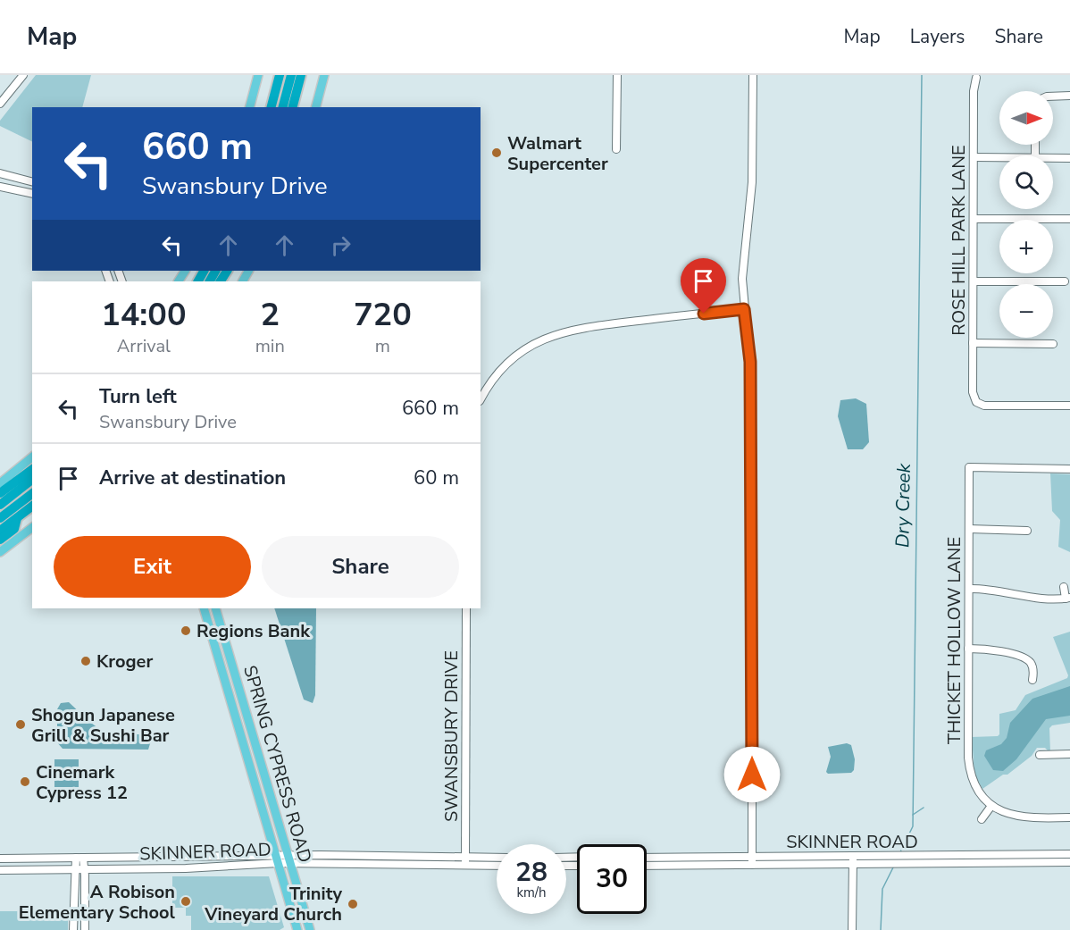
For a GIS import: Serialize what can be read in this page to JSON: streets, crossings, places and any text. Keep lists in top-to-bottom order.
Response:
{
  "streets": {
    "main road": ["SPRING CYPRESS ROAD"],
    "street": [
      "ROSE HILL PARK LANE",
      "THICKET HOLLOW LANE",
      "SWANSBURY DRIVE",
      "SKINNER ROAD"
    ]
  },
  "crossings": [
    ["SWANSBURY DRIVE", "SKINNER ROAD"],
    ["SPRING CYPRESS ROAD", "SKINNER ROAD"]
  ],
  "water": ["Dry Creek"],
  "places": [
    "Walmart Supercenter",
    "Regions Bank",
    "Kroger",
    "Shogun Japanese Grill & Sushi Bar",
    "Cinemark Cypress 12",
    "A Robison Elementary School",
    "Trinity Vineyard Church"
  ],
  "north": "right",
  "page": {
    "header": "Map",
    "nav": ["Map", "Layers", "Share"],
    "map_buttons": ["+", "−"],
    "turn": ["660 m", "Swansbury Drive"],
    "eta": [
      "14:00",
      "Arrival",
      "2",
      "min",
      "720",
      "m"
    ],
    "list": [
      {
        "name": "Turn left",
        "note": "Swansbury Drive",
        "value": "660 m"
      },
      {
        "name": "Arrive at destination",
        "value": "60 m"
      }
    ],
    "buttons": ["Exit", "Share"],
    "speed": "28 km/h",
    "limit": "30"
  }
}
